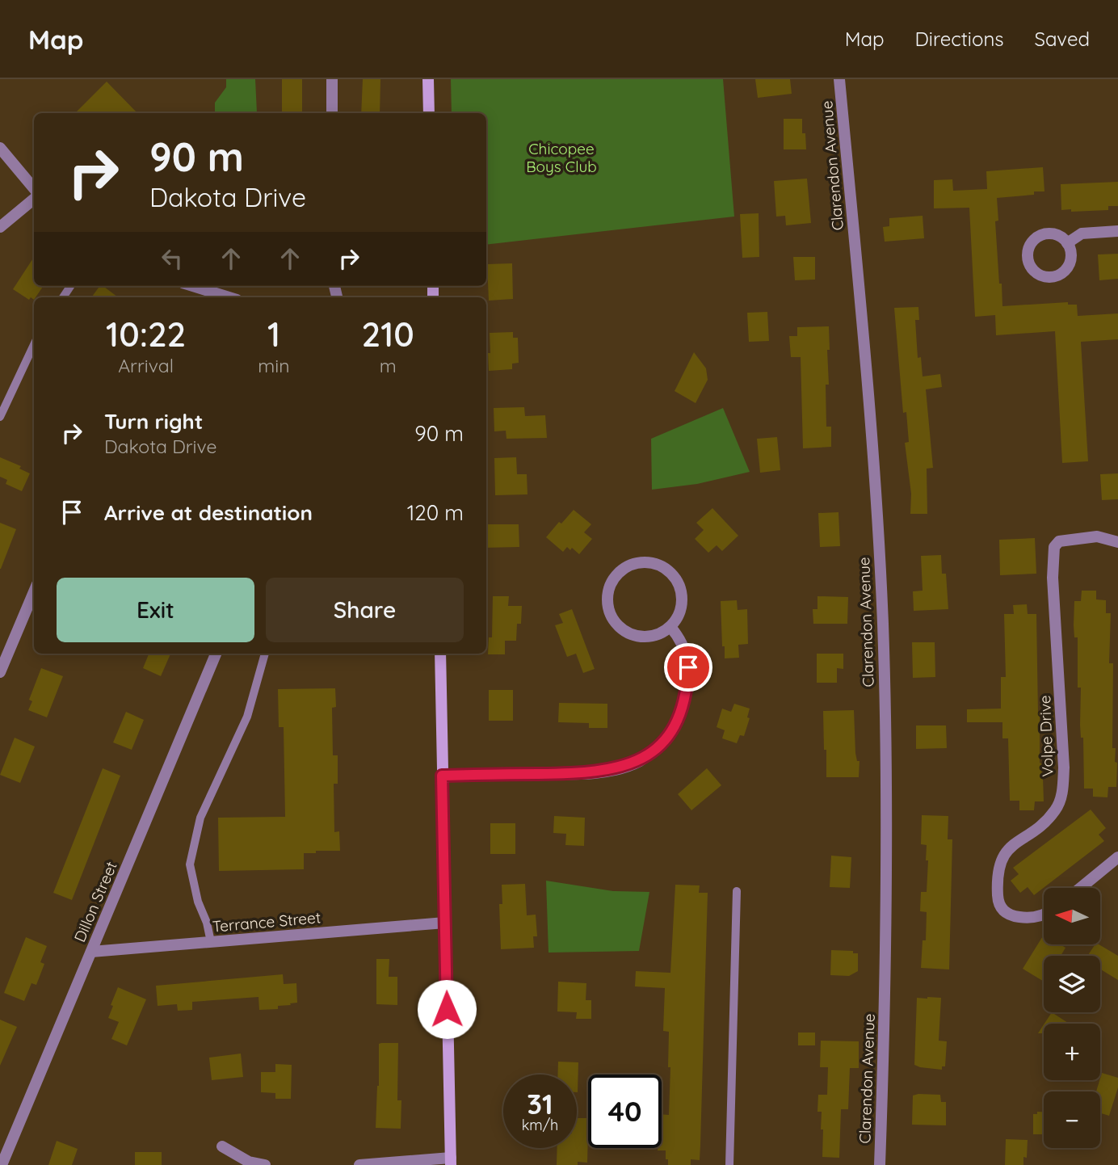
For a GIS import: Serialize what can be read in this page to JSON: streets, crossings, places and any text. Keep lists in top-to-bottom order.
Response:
{
  "streets": {
    "street": [
      "Clarendon Avenue",
      "Volpe Drive",
      "Dillon Street",
      "Terrance Street"
    ]
  },
  "crossings": [
    ["Dillon Street", "Terrance Street"]
  ],
  "parks": ["Chicopee Boys Club"],
  "north": "left",
  "page": {
    "header": "Map",
    "nav": ["Map", "Directions", "Saved"],
    "turn": ["90 m", "Dakota Drive"],
    "eta": [
      "10:22",
      "Arrival",
      "1",
      "min",
      "210",
      "m"
    ],
    "list": [
      {
        "name": "Turn right",
        "note": "Dakota Drive",
        "value": "90 m"
      },
      {
        "name": "Arrive at destination",
        "value": "120 m"
      }
    ],
    "buttons": ["Exit", "Share"],
    "map_buttons": ["+", "−"],
    "speed": "31 km/h",
    "limit": "40"
  }
}
